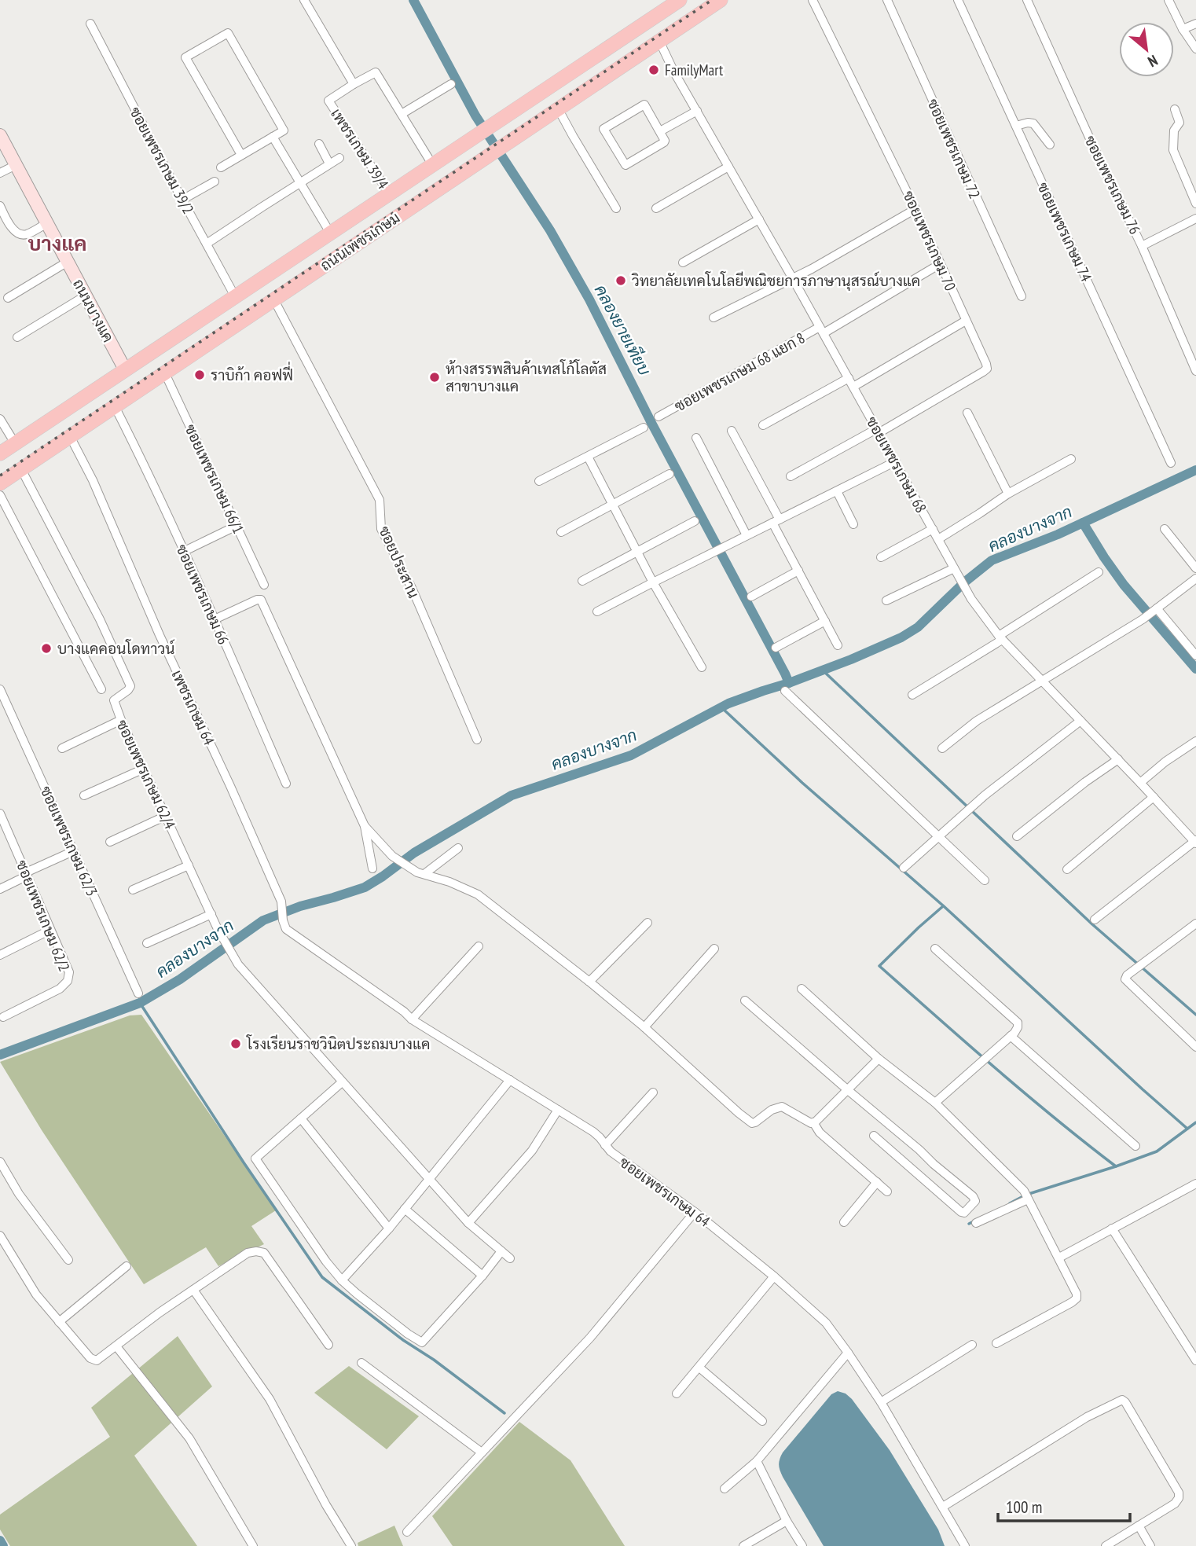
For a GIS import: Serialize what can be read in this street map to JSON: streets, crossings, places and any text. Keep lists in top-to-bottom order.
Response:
{
  "streets": {
    "main road": ["ถนนเพชรเกษม", "ถนนบางแค"],
    "street": [
      "เพชรเกษม 39/4",
      "ซอยเพชรเกษม 72",
      "ซอยเพชรเกษม 39/2",
      "ซอยเพชรเกษม 76",
      "ซอยเพชรเกษม 74",
      "ซอยเพชรเกษม 70",
      "ซอยเพชรเกษม 68 แยก 8",
      "ซอยเพชรเกษม 68",
      "ซอยเพชรเกษม 66/1",
      "ซอยประสาน",
      "ซอยเพชรเกษม 66",
      "เพชรเกษม 64",
      "ซอยเพชรเกษม 62/4",
      "ซอยเพชรเกษม 62/3",
      "ซอยเพชรเกษม 62/2",
      "ซอยเพชรเกษม 64"
    ]
  },
  "crossings": [
    ["เพชรเกษม 39/4", "ถนนเพชรเกษม"],
    ["ซอยเพชรเกษม 39/2", "ถนนเพชรเกษม"],
    ["ซอยเพชรเกษม 70", "ซอยเพชรเกษม 68 แยก 8"],
    ["ซอยเพชรเกษม 70", "ซอยเพชรเกษม 68"],
    ["ถนนเพชรเกษม", "ถนนบางแค"],
    ["ถนนเพชรเกษม", "ซอยเพชรเกษม 68"],
    ["ถนนเพชรเกษม", "ซอยเพชรเกษม 66/1"],
    ["ถนนเพชรเกษม", "ซอยประสาน"],
    ["ถนนเพชรเกษม", "ซอยเพชรเกษม 66"],
    ["ถนนเพชรเกษม", "เพชรเกษม 64"],
    ["ถนนเพชรเกษม", "ซอยเพชรเกษม 62/4"],
    ["ซอยเพชรเกษม 68 แยก 8", "ซอยเพชรเกษม 68"],
    ["เพชรเกษม 64", "ซอยเพชรเกษม 64"]
  ],
  "districts": ["บางแค"],
  "water": ["คลองยายเทียบ", "คลองบางจาก"],
  "places": [
    "FamilyMart",
    "วิทยาลัยเทคโนโลยีพณิชยการภาษานุสรณ์บางแค",
    "ราบิก้า คอฟฟี่",
    "ห้างสรรพสินค้าเทสโก้โลตัส สาขาบางแค",
    "บางแคคอนโดทาวน์",
    "โรงเรียนราชวินิตประถมบางแค"
  ],
  "scale_bar": "100 m",
  "north": "bottom right"
}
